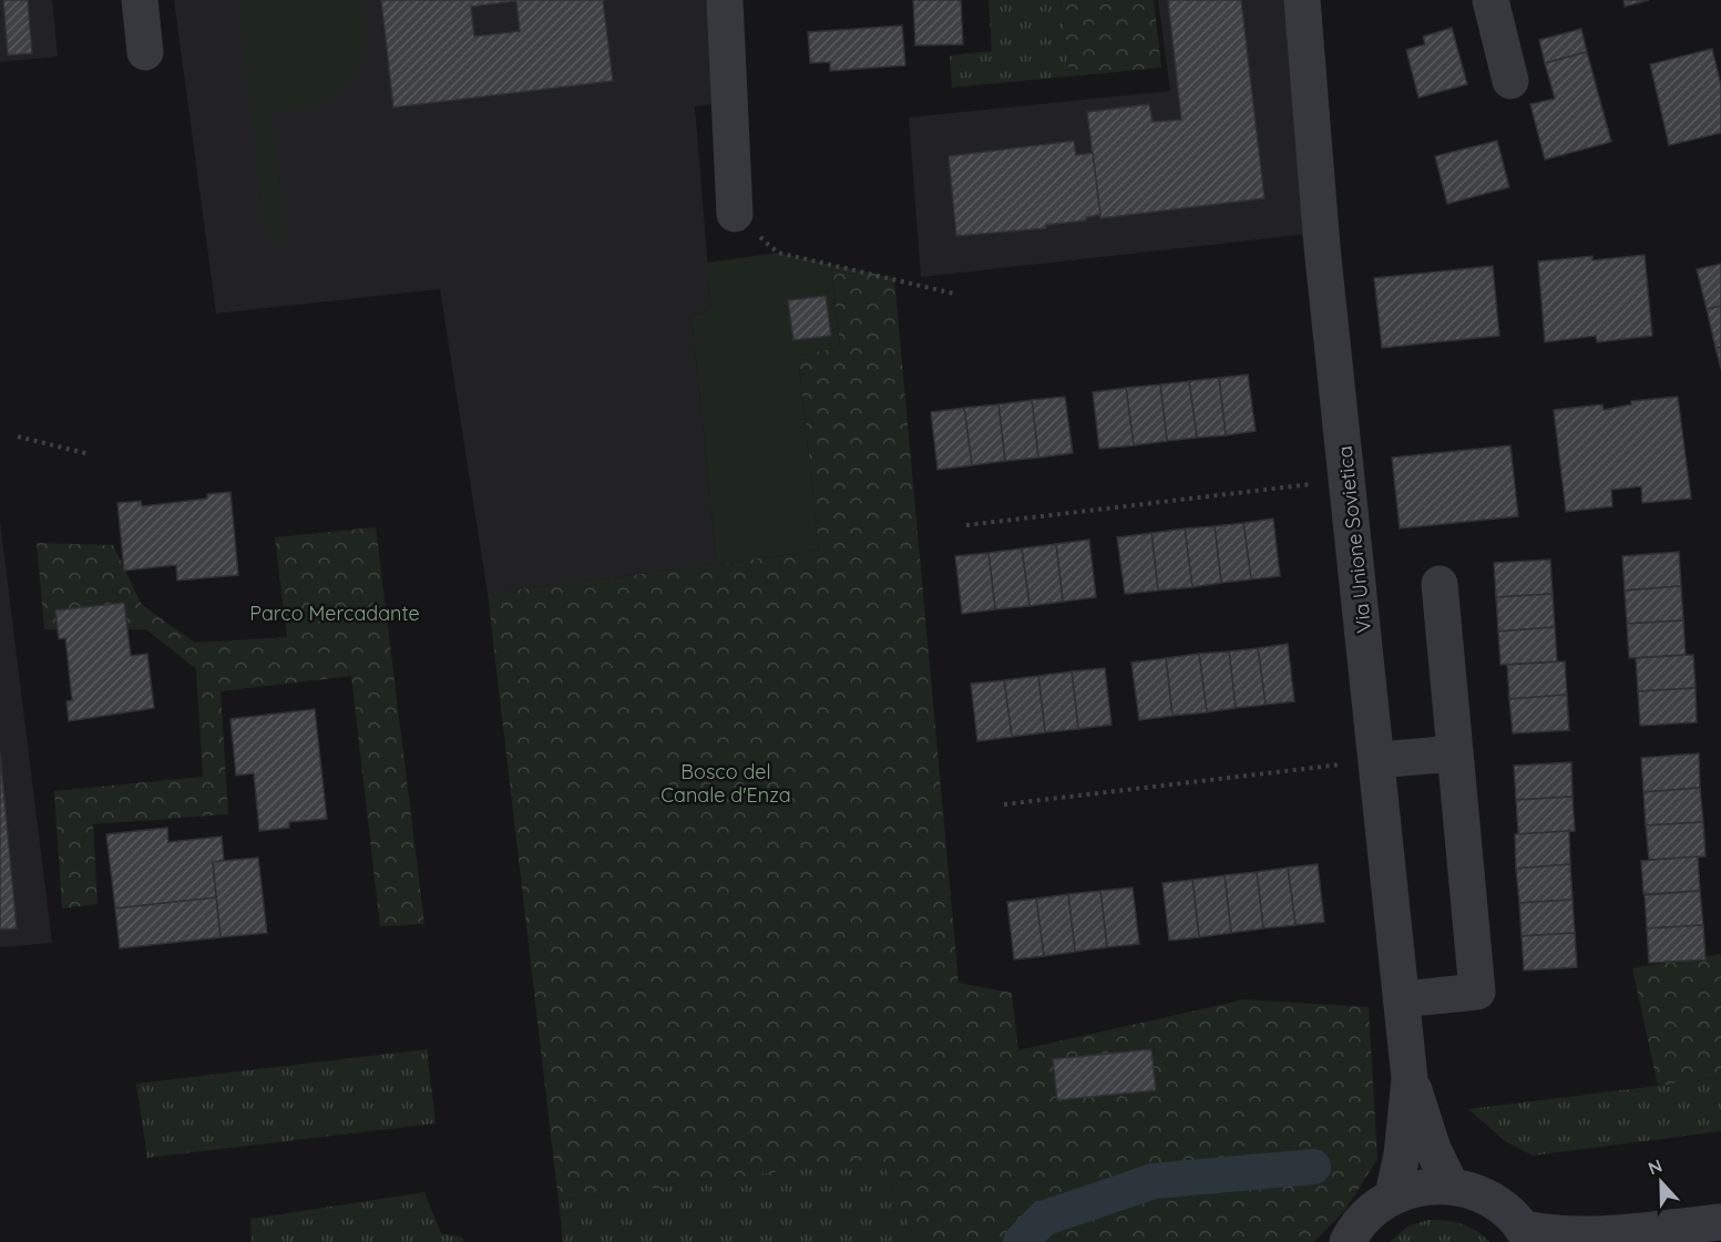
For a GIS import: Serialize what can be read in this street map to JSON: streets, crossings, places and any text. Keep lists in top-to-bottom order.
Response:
{
  "streets": {
    "street": ["Via Unione Sovietica"]
  },
  "parks": ["Parco Mercadante", "Bosco del Canale d'Enza"],
  "north": "top"
}
